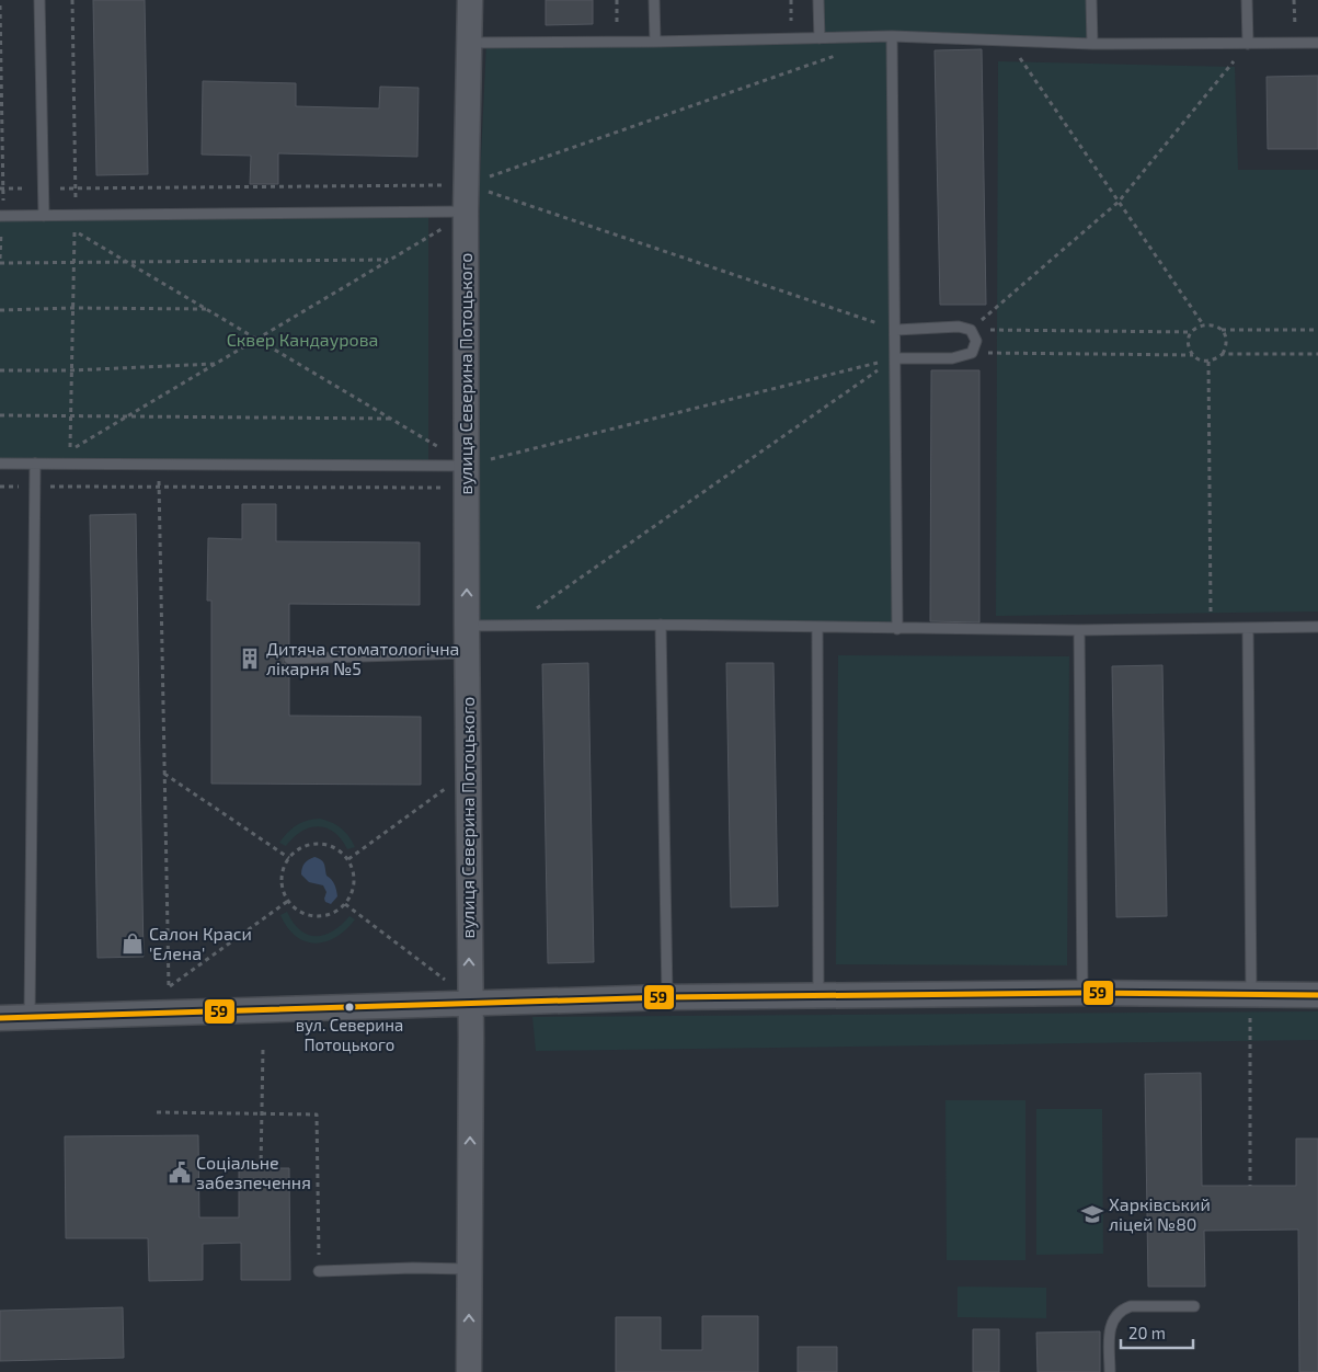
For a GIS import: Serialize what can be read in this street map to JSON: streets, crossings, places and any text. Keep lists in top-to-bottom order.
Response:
{
  "streets": {
    "street": ["вулиця Северина Потоцького"]
  },
  "one_way": ["вулиця Северина Потоцького"],
  "parks": ["Сквер Кандаурова"],
  "places": {
    "building": ["Дитяча стоматологiчна лiкарня №5"],
    "shop": ["Салон Краси 'Елена'"],
    "other": ["вул. Северина Потоцького"],
    "public building": ["Соціальне забезпечення"],
    "school or university": ["Харківський ліцей №80"]
  },
  "lines": ["transit line 59"],
  "scale_bar": "20 m"
}
